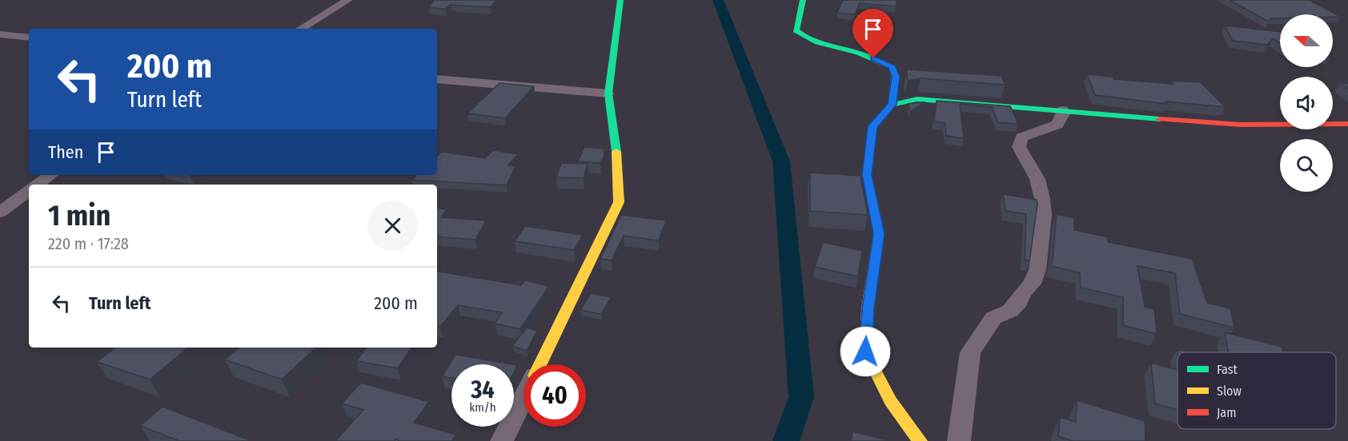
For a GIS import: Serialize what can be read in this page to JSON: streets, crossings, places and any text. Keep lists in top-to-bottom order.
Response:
{
  "legend": ["Fast", "Slow", "Jam"],
  "north": "left",
  "page": {
    "turn": ["200 m", "Turn left"],
    "then": "Then",
    "heading": ["1 min", "220 m · 17:28"],
    "list": [
      {
        "name": "Turn left",
        "value": "200 m"
      }
    ],
    "speed": "34 km/h",
    "limit": "40"
  }
}
